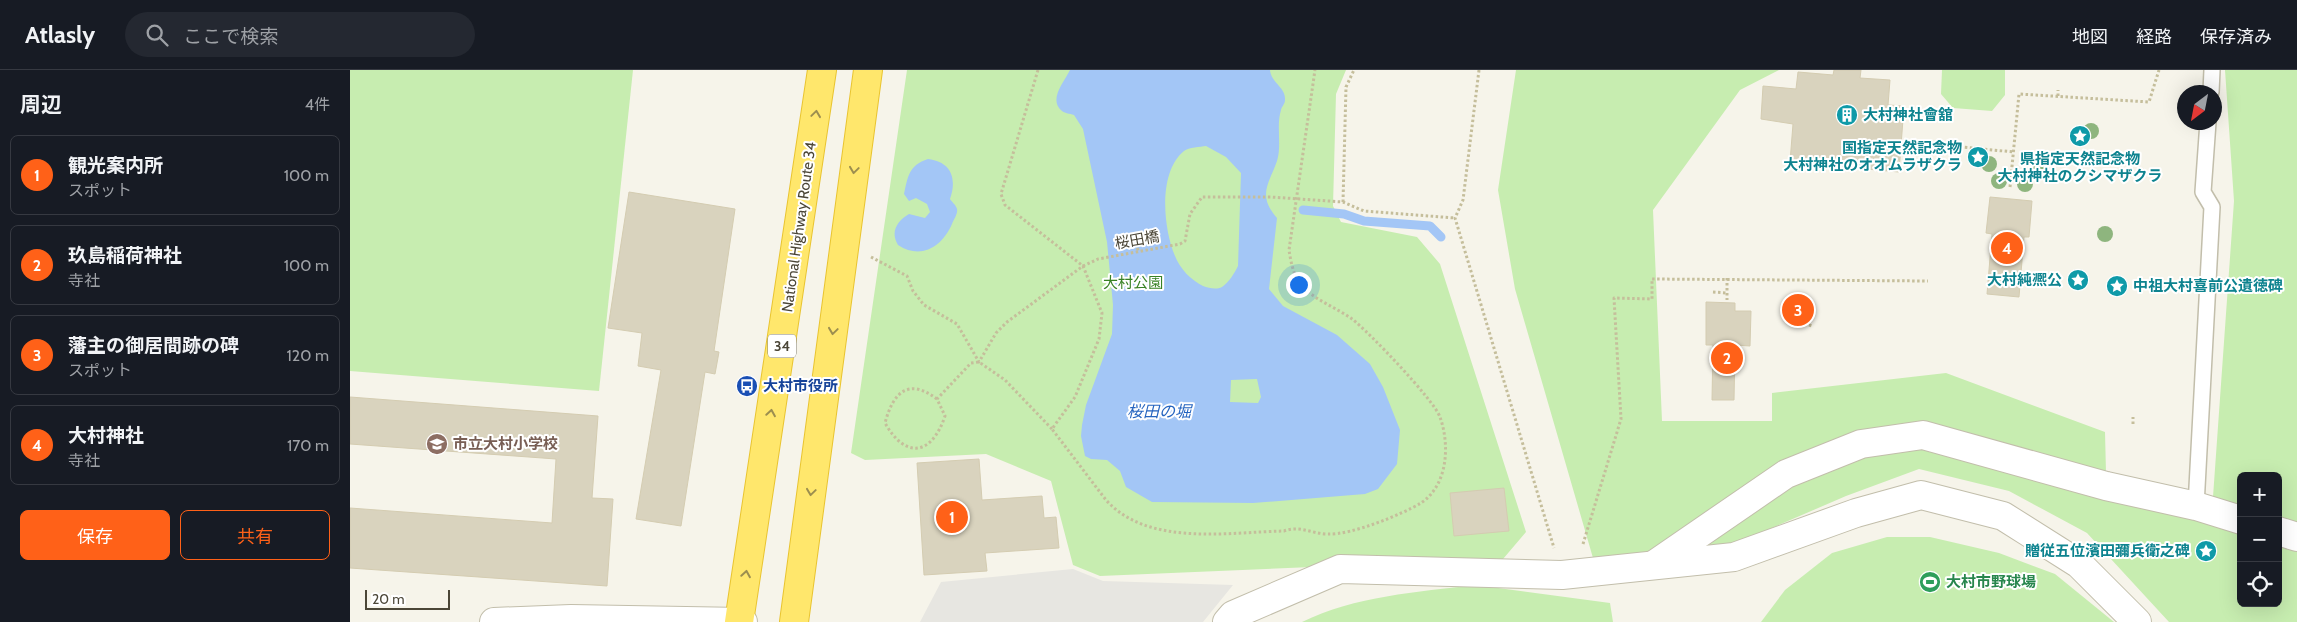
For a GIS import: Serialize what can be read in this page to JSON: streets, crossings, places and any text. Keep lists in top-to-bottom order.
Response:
{
  "streets": {
    "highway": ["National Highway Route 34", "34"],
    "path": ["桜田橋"]
  },
  "water": ["桜田の堀"],
  "parks": ["大村公園"],
  "places": {
    "building": ["大村神社會舘"],
    "place": [
      "県指定天然記念物 大村神社のクシマザクラ",
      "国指定天然記念物 大村神社のオオムラザクラ",
      "大村純凞公",
      "中祖大村喜前公遺徳碑",
      "贈従五位濱田彌兵衛之碑"
    ],
    "bus stop": ["大村市役所"],
    "school or university": ["市立大村小学校"],
    "sports": ["大村市野球場"]
  },
  "scale_bar": "20 m",
  "north": "bottom left",
  "page": {
    "header": "Atlasly",
    "search": "ここで検索",
    "nav": ["地図", "経路", "保存済み"],
    "heading": ["周辺", "4件"],
    "list": [
      {
        "mark": "1",
        "name": "観光案内所",
        "note": "スポット",
        "value": "100 m"
      },
      {
        "mark": "2",
        "name": "玖島稲荷神社",
        "note": "寺社",
        "value": "100 m"
      },
      {
        "mark": "3",
        "name": "藩主の御居間跡の碑",
        "note": "スポット",
        "value": "120 m"
      },
      {
        "mark": "4",
        "name": "大村神社",
        "note": "寺社",
        "value": "170 m"
      }
    ],
    "pins": [
      "4",
      "3",
      "2",
      "1"
    ],
    "map_buttons": ["+", "−"],
    "buttons": ["保存", "共有"],
    "scale": "20 m"
  }
}
